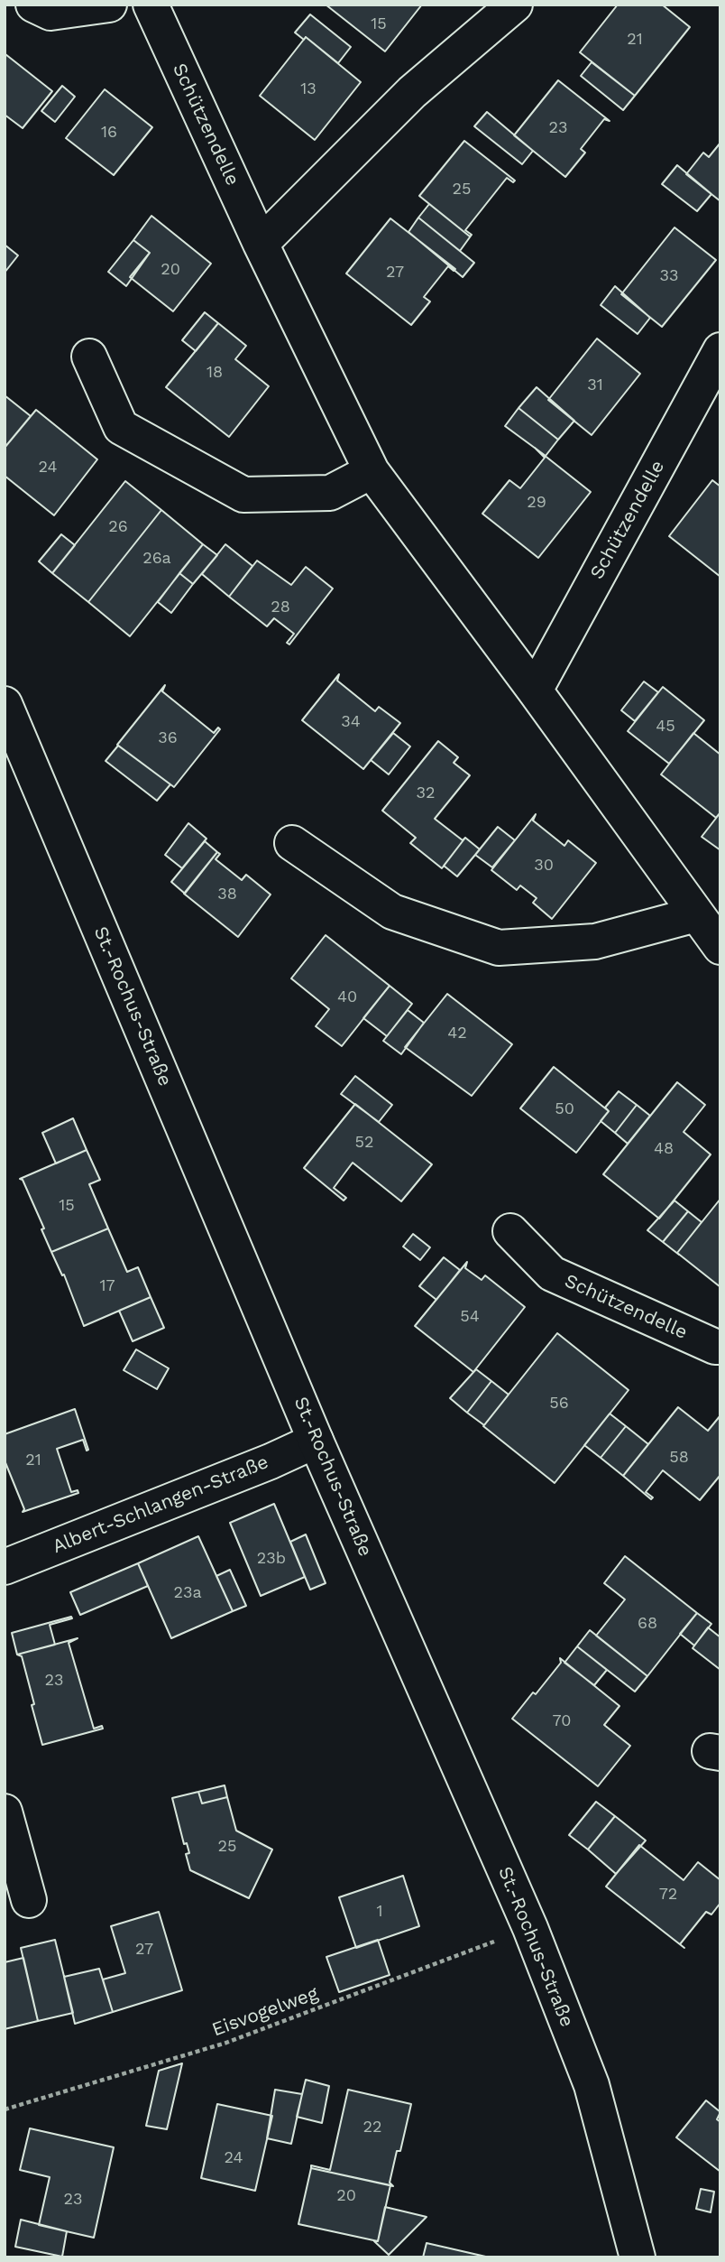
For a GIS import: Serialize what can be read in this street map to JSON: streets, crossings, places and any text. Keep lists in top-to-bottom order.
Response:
{
  "streets": {
    "street": ["Schützendelle", "St.-Rochus-Straße", "Albert-Schlangen-Straße"],
    "path": ["Eisvogelweg"]
  },
  "crossings": [
    ["St.-Rochus-Straße", "Albert-Schlangen-Straße"],
    ["St.-Rochus-Straße", "Eisvogelweg"]
  ],
  "house_numbers": [
    "15",
    "21",
    "13",
    "23",
    "16",
    "25",
    "20",
    "27",
    "33",
    "18",
    "31",
    "24",
    "29",
    "26",
    "26a",
    "28",
    "34",
    "45",
    "36",
    "32",
    "30",
    "38",
    "40",
    "42",
    "50",
    "52",
    "48",
    "15",
    "17",
    "54",
    "56",
    "58",
    "21",
    "23b",
    "23a",
    "68",
    "23",
    "70",
    "25",
    "72",
    "1",
    "27",
    "22",
    "24",
    "20",
    "23"
  ]
}
